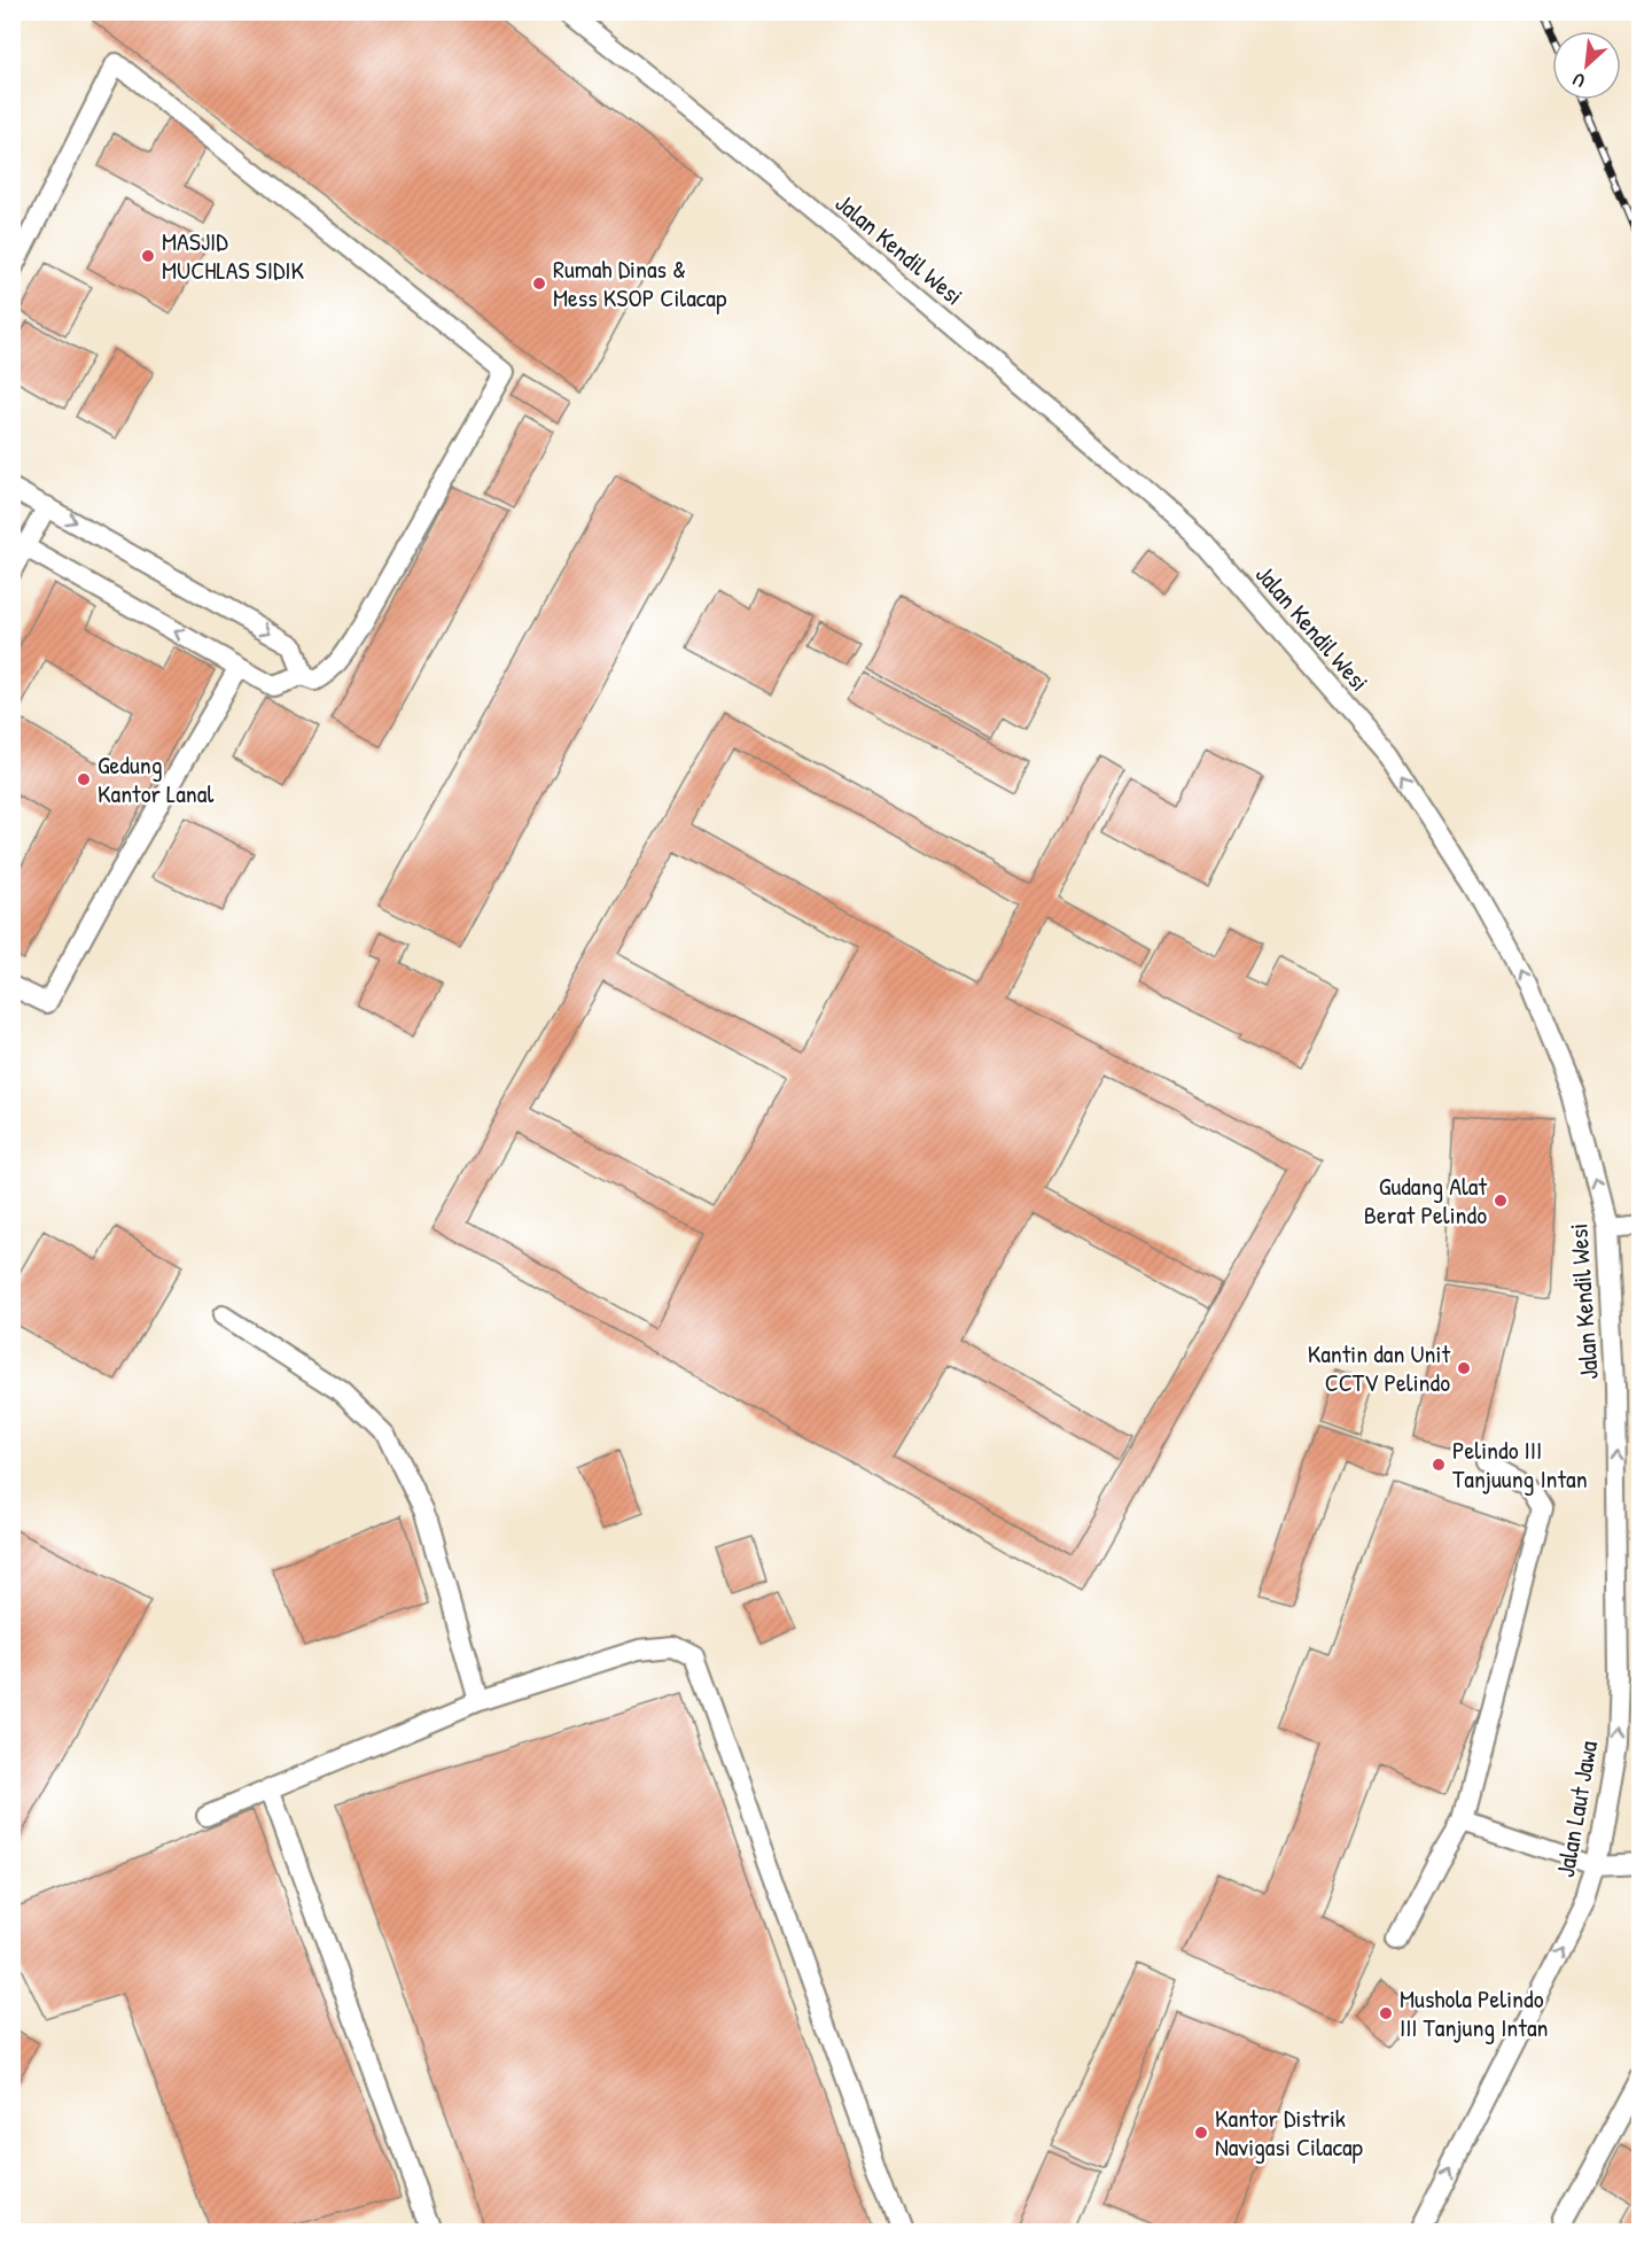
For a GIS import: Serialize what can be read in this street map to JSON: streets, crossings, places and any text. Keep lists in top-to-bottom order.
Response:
{
  "streets": {
    "lane": ["Jalan Kendil Wesi", "Jalan Laut Jawa"]
  },
  "crossings": [
    ["Jalan Kendil Wesi", "Jalan Laut Jawa"]
  ],
  "one_way": ["Jalan Kendil Wesi"],
  "places": [
    "MASJID MUCHLAS SIDIK",
    "Rumah Dinas & Mess KSOP Cilacap",
    "Gedung Kantor Lanal",
    "Gudang Alat Berat Pelindo",
    "Kantin dan Unit CCTV Pelindo",
    "Pelindo III Tanjuung Intan",
    "Mushola Pelindo III Tanjung Intan",
    "Kantor Distrik Navigasi Cilacap"
  ],
  "north": "bottom left"
}
